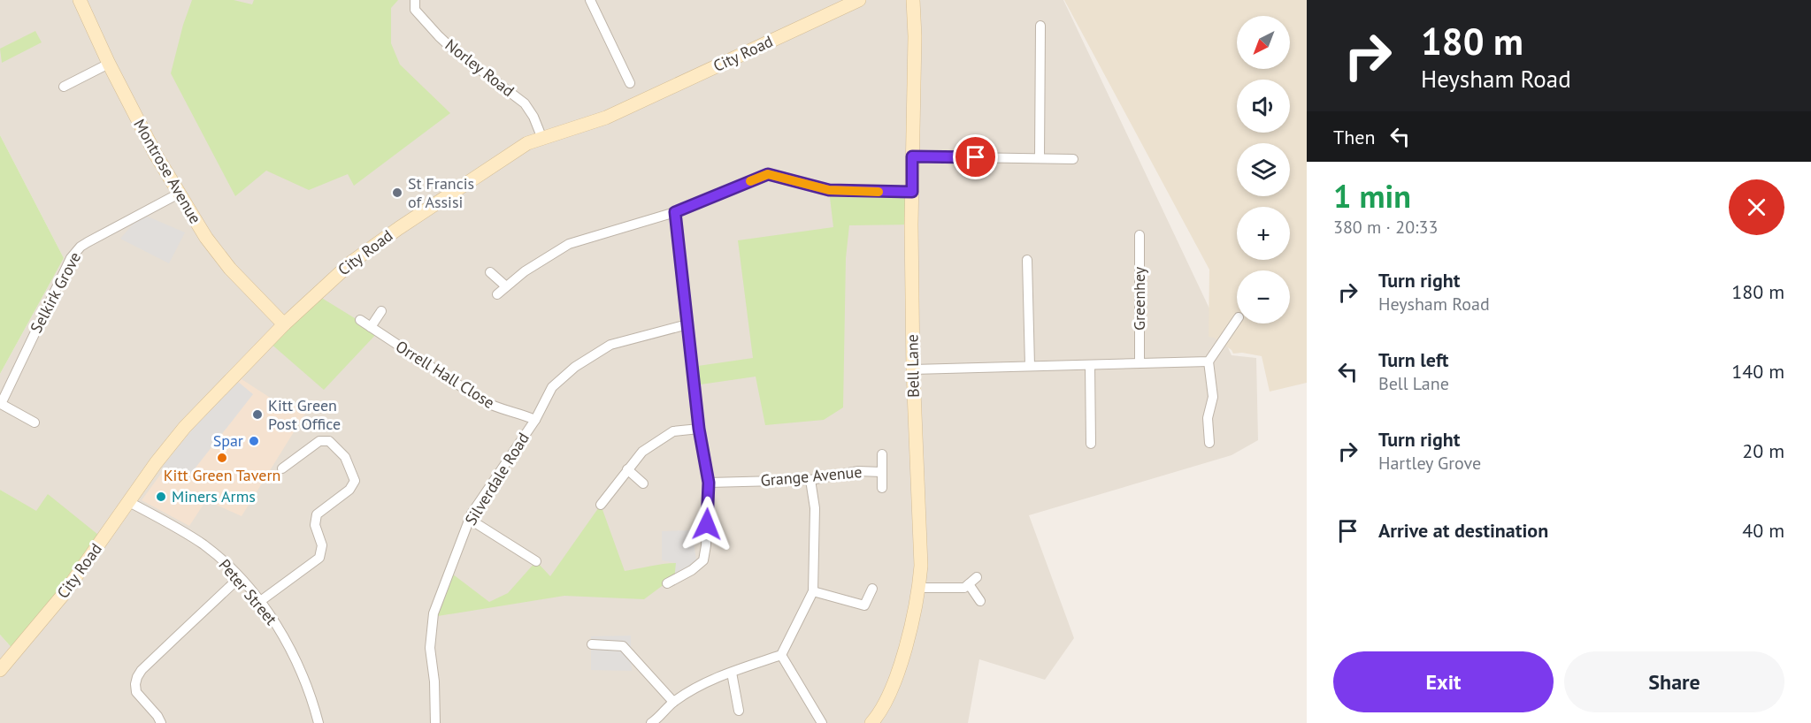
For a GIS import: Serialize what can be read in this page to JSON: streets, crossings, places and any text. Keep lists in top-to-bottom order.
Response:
{
  "streets": {
    "street": [
      "City Road",
      "Norley Road",
      "Montrose Avenue",
      "Selkirk Grove",
      "Greenhey",
      "Bell Lane",
      "Orrell Hall Close",
      "Grange Avenue",
      "Silverdale Road",
      "Peter Street"
    ]
  },
  "crossings": [
    ["City Road", "Norley Road"],
    ["City Road", "Montrose Avenue"],
    ["City Road", "Peter Street"],
    ["Montrose Avenue", "Selkirk Grove"],
    ["Orrell Hall Close", "Silverdale Road"]
  ],
  "places": [
    "St Francis of Assisi",
    "Kitt Green Post Office",
    "Spar",
    "Kitt Green Tavern",
    "Miners Arms"
  ],
  "north": "bottom left",
  "page": {
    "turn": ["180 m", "Heysham Road"],
    "map_buttons": ["+", "−"],
    "then": "Then",
    "heading": ["1 min", "380 m · 20:33"],
    "list": [
      {
        "name": "Turn right",
        "note": "Heysham Road",
        "value": "180 m"
      },
      {
        "name": "Turn left",
        "note": "Bell Lane",
        "value": "140 m"
      },
      {
        "name": "Turn right",
        "note": "Hartley Grove",
        "value": "20 m"
      },
      {
        "name": "Arrive at destination",
        "value": "40 m"
      }
    ],
    "buttons": ["Exit", "Share"]
  }
}
